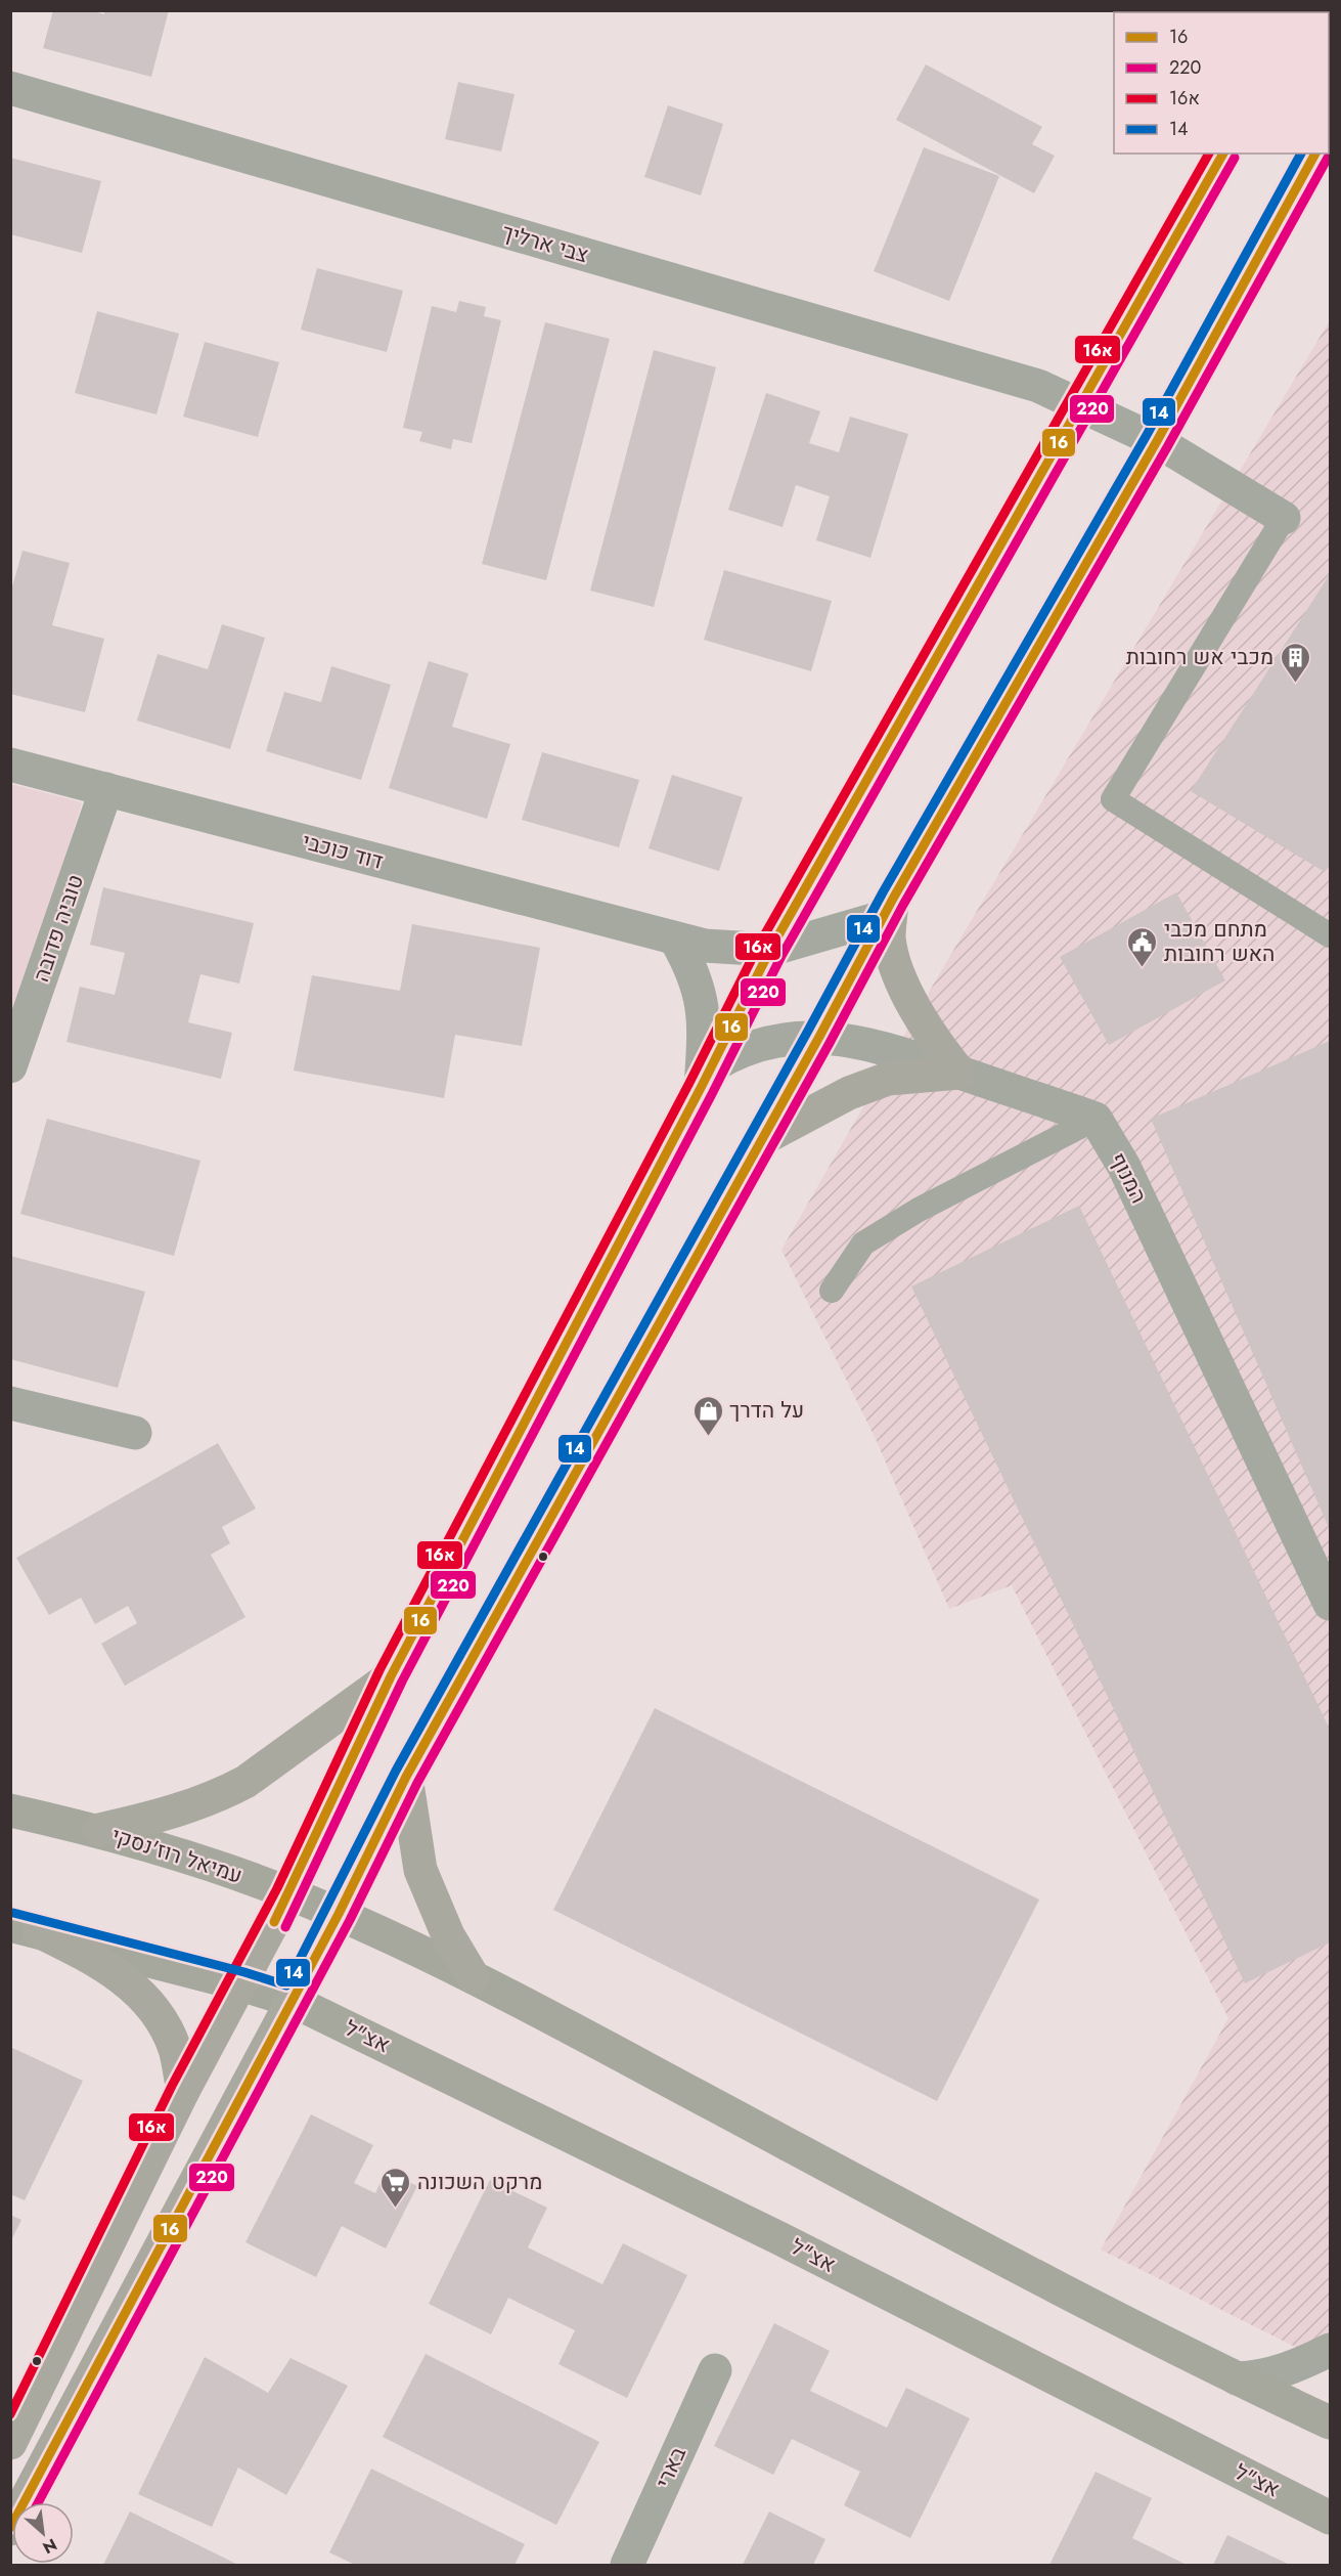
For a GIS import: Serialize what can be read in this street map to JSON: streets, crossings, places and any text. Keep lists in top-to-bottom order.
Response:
{
  "streets": {
    "main road": ["עמיאל רוז'נסקי", "אצ\"ל"],
    "street": [
      "צבי ארליך",
      "דוד כוכבי",
      "טוביה פדובה",
      "המנוף",
      "בארי"
    ]
  },
  "crossings": [
    ["דוד כוכבי", "טוביה פדובה"]
  ],
  "places": {
    "building": ["מכבי אש רחובות"],
    "public building": ["מתחם מכבי האש רחובות"],
    "shop": ["על הדרך"],
    "supermarket": ["מרקט השכונה"]
  },
  "lines": [
    "transit line 16",
    "transit line 16א",
    "transit line 14",
    "transit line 220"
  ],
  "legend": [
    "16",
    "220",
    "16א",
    "14"
  ],
  "north": "bottom right"
}
